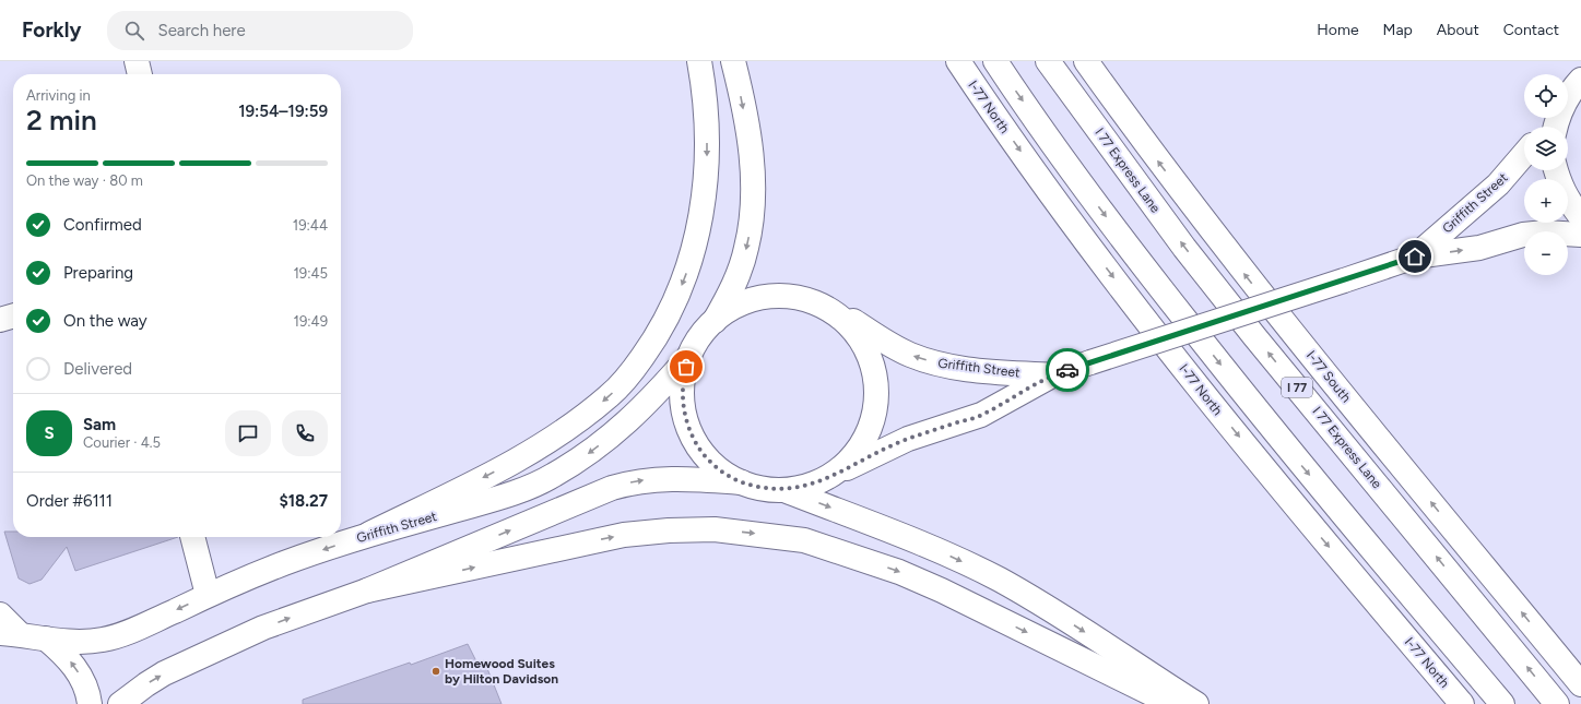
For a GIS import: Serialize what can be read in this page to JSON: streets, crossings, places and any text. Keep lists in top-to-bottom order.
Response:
{
  "streets": {
    "main road": [
      "I-77 North",
      "I 77 Express Lane",
      "Griffith Street",
      "I-77 South",
      "I 77"
    ]
  },
  "places": ["Homewood Suites by Hilton Davidson"],
  "page": {
    "header": "Forkly",
    "search": "Search here",
    "nav": [
      "Home",
      "Map",
      "About",
      "Contact"
    ],
    "map_buttons": ["+", "−"],
    "heading": ["2 min", "Arriving in", "19:54–19:59"],
    "panel": [
      "Sam",
      "Courier · 4.5",
      "Order #6111",
      "$18.27"
    ],
    "bar": "On the way · 80 m",
    "list": [
      ["Confirmed", "19:44"],
      ["Preparing", "19:45"],
      ["On the way", "19:49"],
      "Delivered"
    ],
    "round": "S"
  }
}
